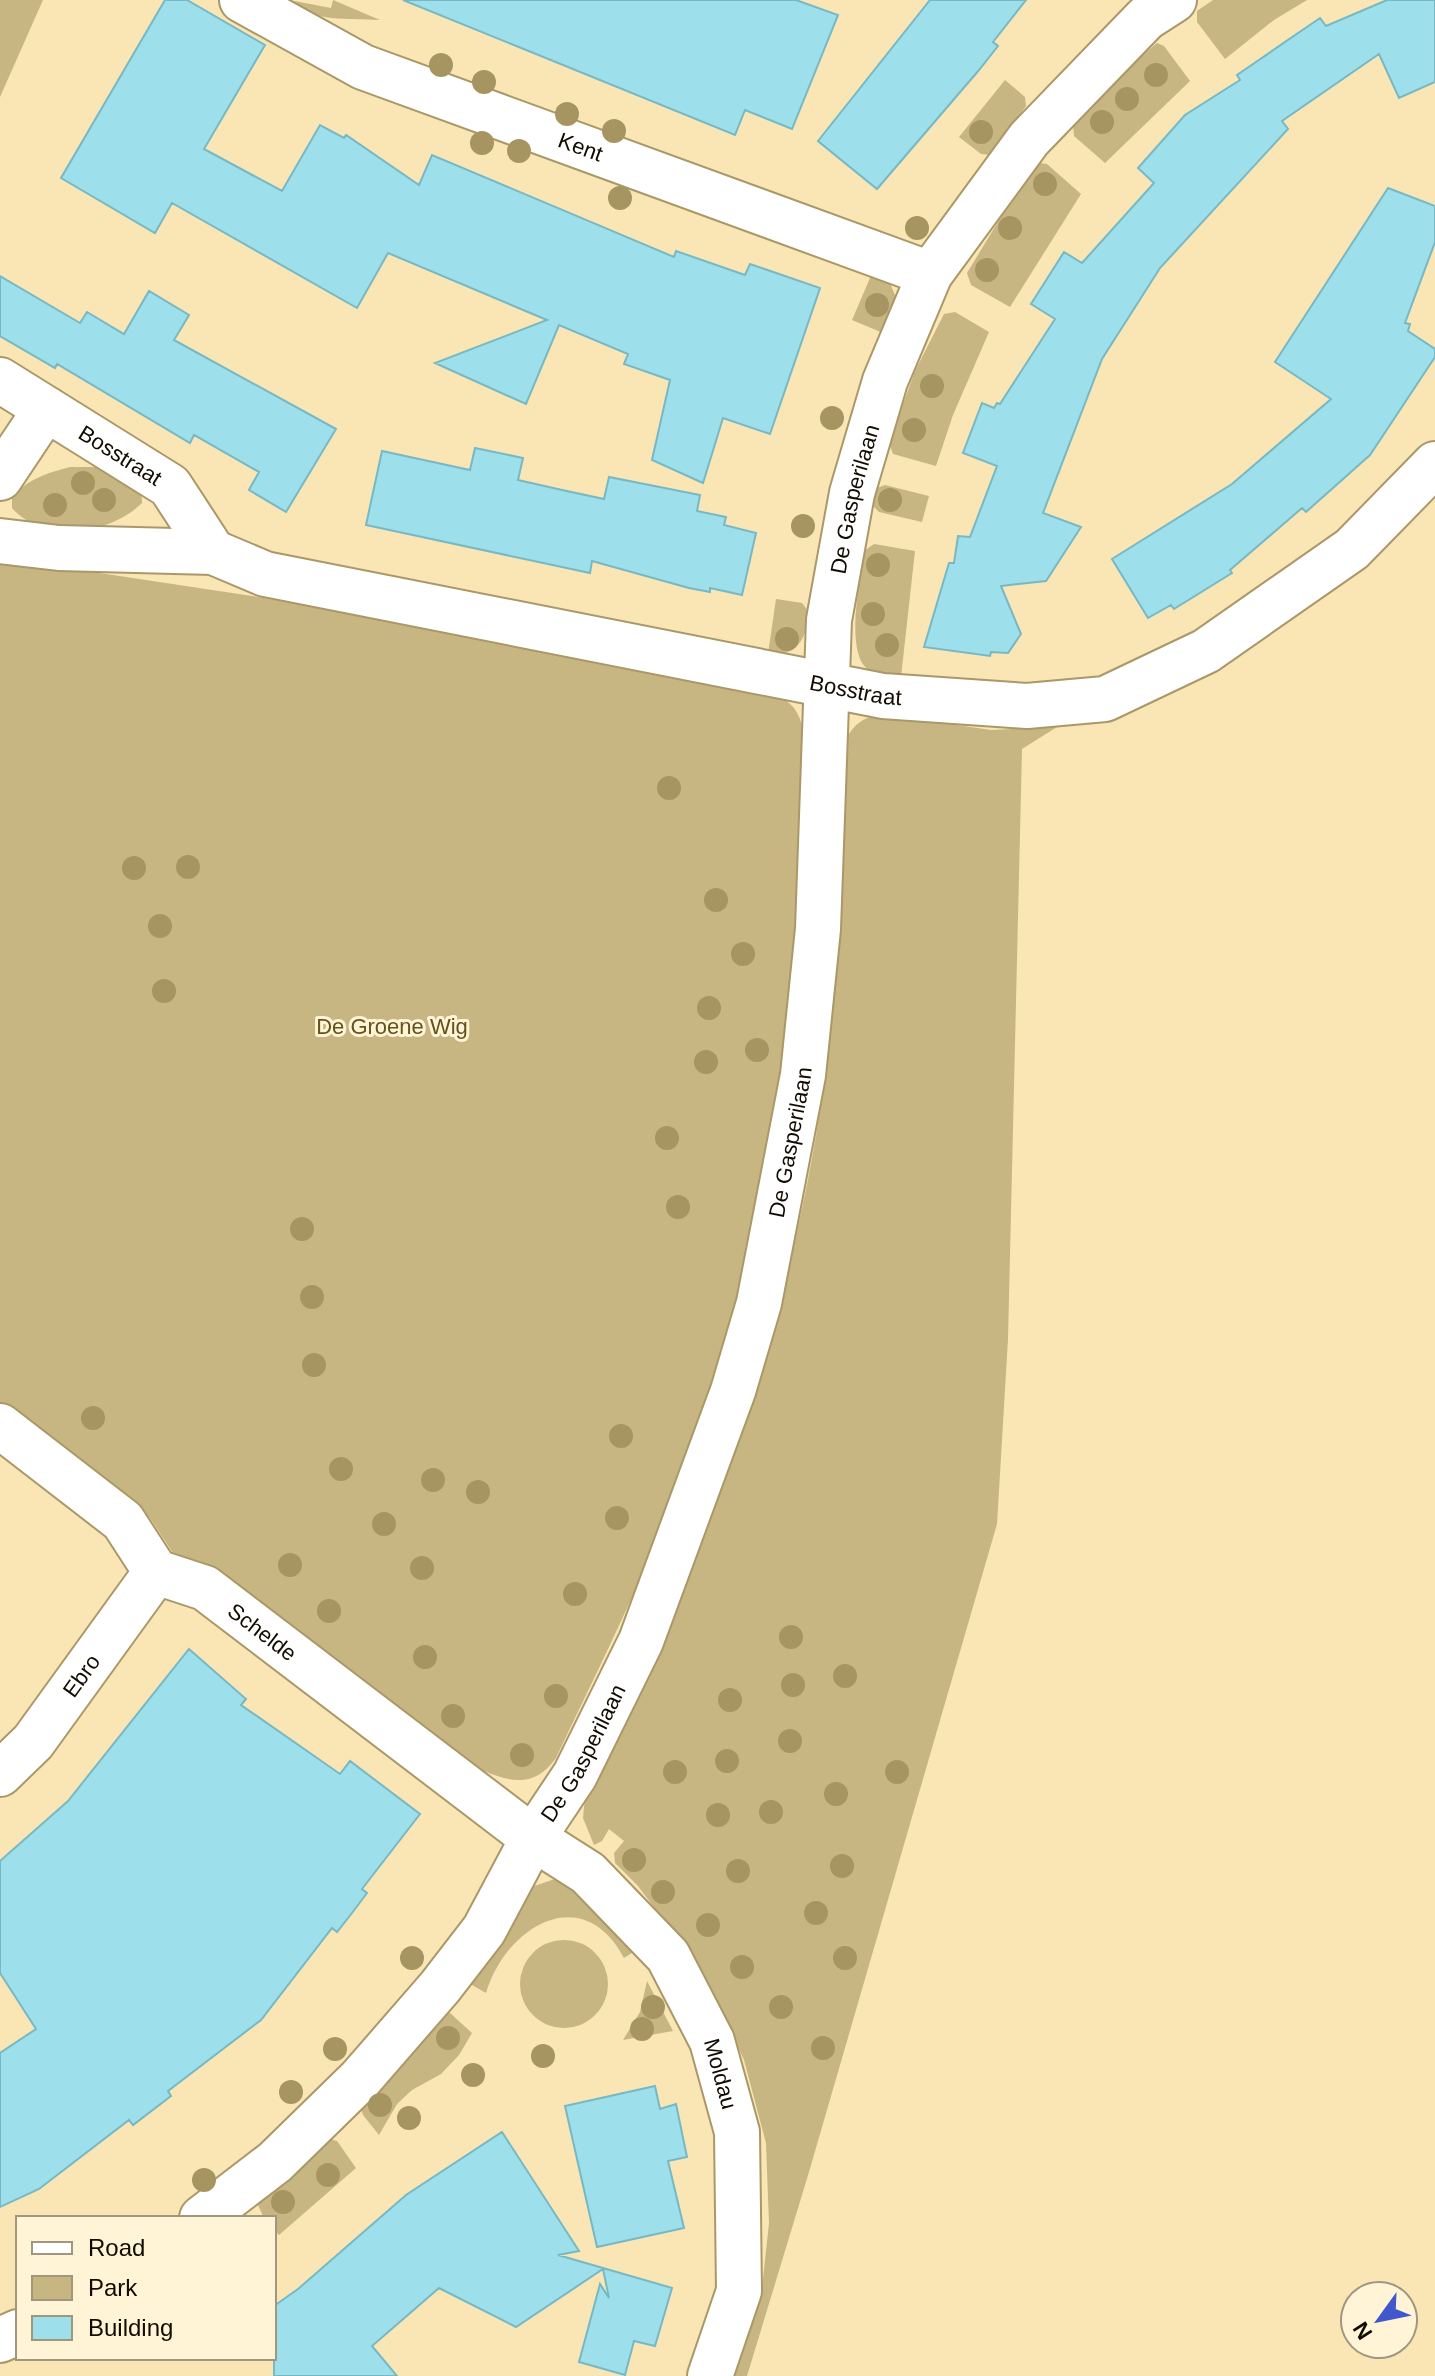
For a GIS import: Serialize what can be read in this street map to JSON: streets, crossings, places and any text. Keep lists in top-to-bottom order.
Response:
{
  "streets": {
    "street": [
      "Kent",
      "Bosstraat",
      "De Gasperilaan",
      "Schelde",
      "Ebro",
      "Moldau"
    ]
  },
  "crossings": [
    ["Kent", "De Gasperilaan"],
    ["Bosstraat", "De Gasperilaan"],
    ["De Gasperilaan", "Schelde"],
    ["De Gasperilaan", "Moldau"],
    ["Schelde", "Ebro"],
    ["Schelde", "Moldau"]
  ],
  "parks": ["De Groene Wig"],
  "legend": ["Road", "Park", "Building"],
  "north": "bottom left"
}
